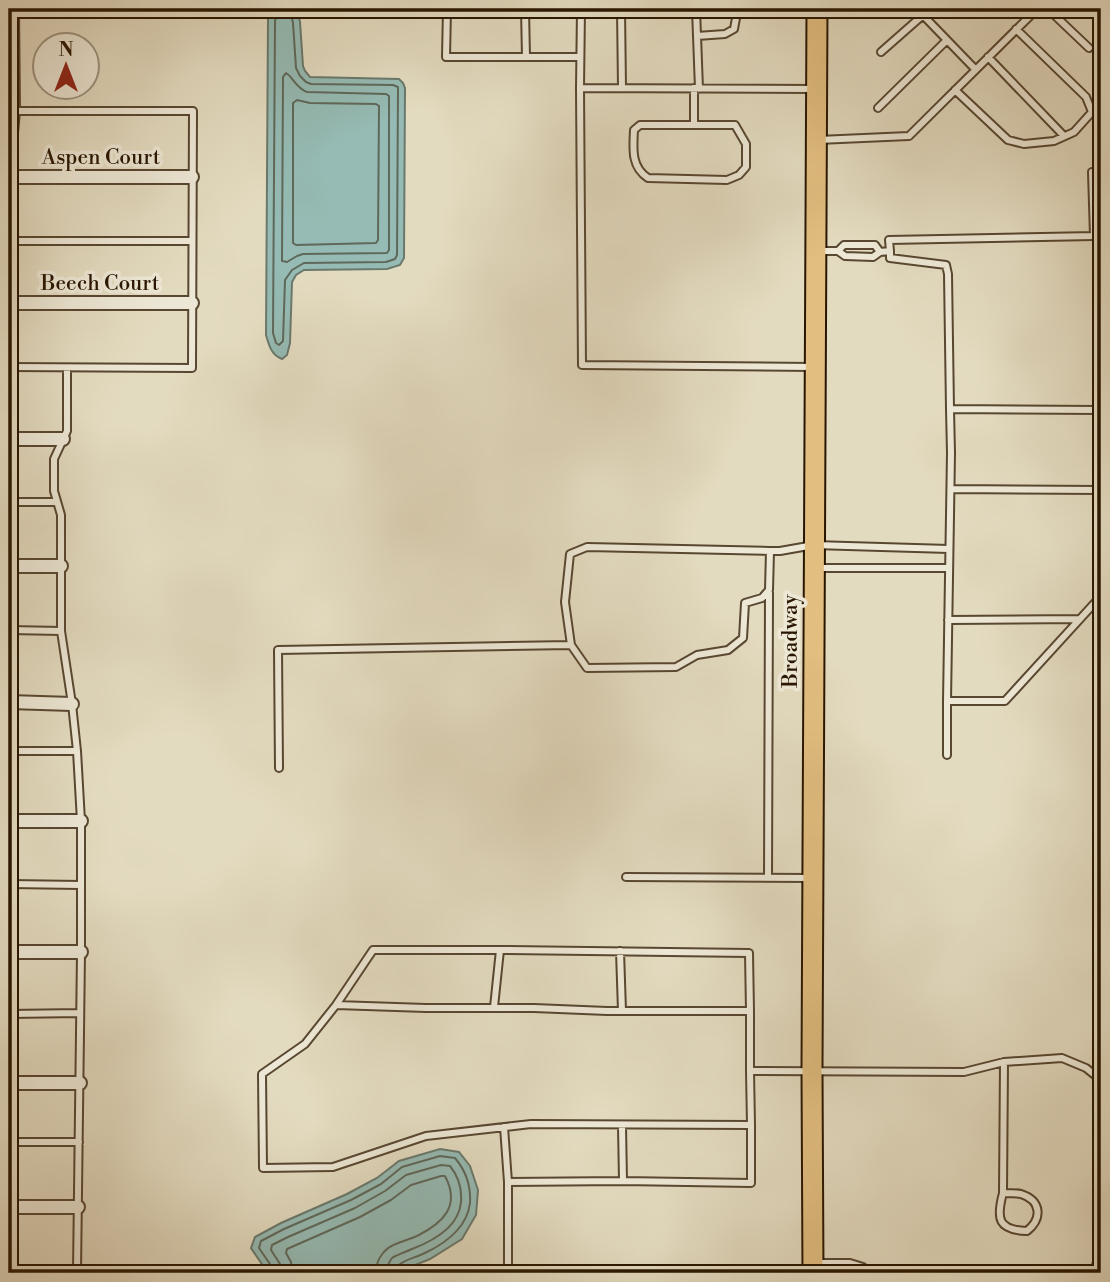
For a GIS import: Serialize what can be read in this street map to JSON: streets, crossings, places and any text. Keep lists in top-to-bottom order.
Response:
{
  "streets": {
    "main road": ["Broadway"],
    "street": ["Aspen Court", "Beech Court"]
  },
  "north": "top"
}
